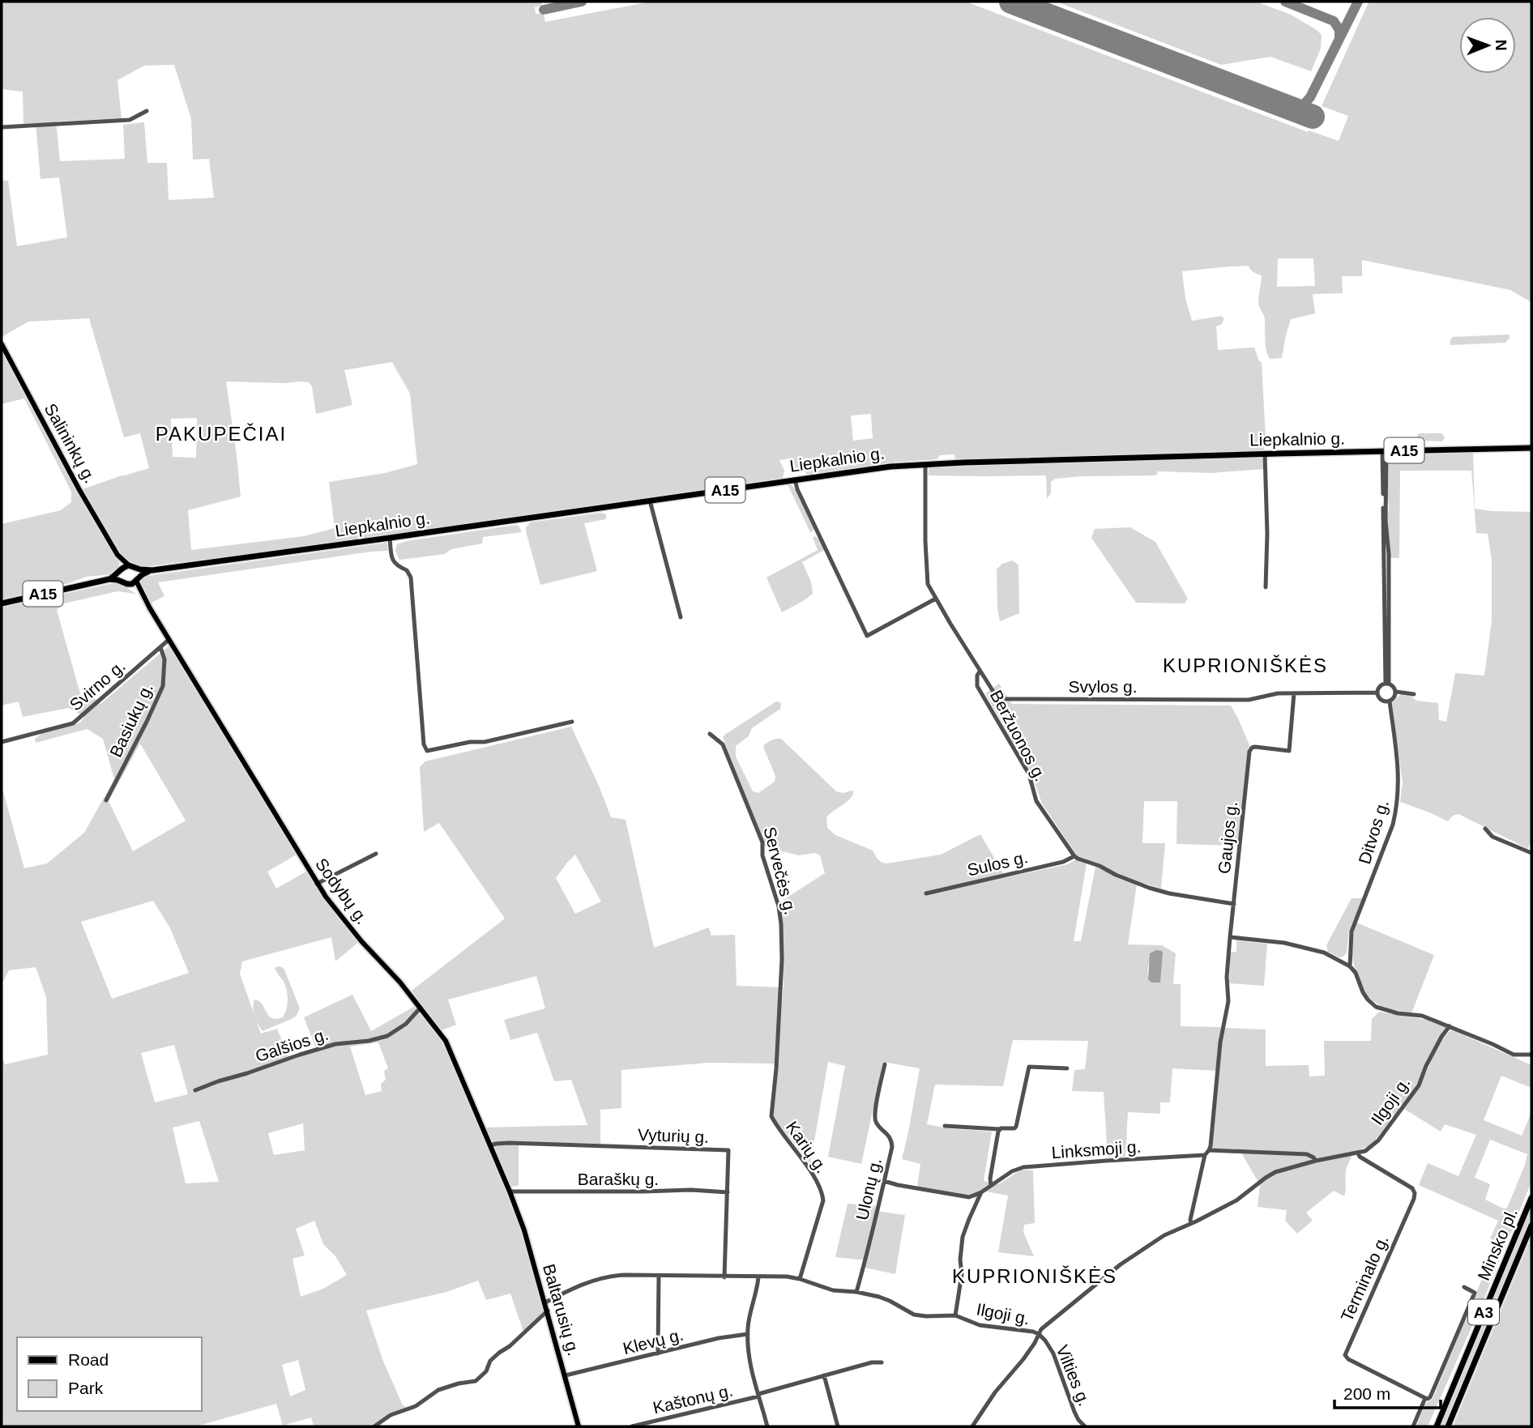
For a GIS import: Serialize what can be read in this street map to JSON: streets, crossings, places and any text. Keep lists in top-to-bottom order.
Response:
{
  "streets": {
    "highway": [
      "Liepkalnio g.",
      "A15",
      "Minsko pl.",
      "A3"
    ],
    "main road": ["Salininkų g.", "Sodybų g.", "Baltarusių g."],
    "street": [
      "Svirno g.",
      "Svylos g.",
      "Basiukų g.",
      "Beržuonos g.",
      "Ditvos g.",
      "Gaujos g.",
      "Sulos g.",
      "Servečės g.",
      "Galšios g.",
      "Ilgoji g.",
      "Vyturių g.",
      "Karių g.",
      "Linksmoji g.",
      "Baraškų g.",
      "Ulonų g.",
      "Terminalo g.",
      "Klevų g.",
      "Vilties g.",
      "Kaštonų g."
    ]
  },
  "crossings": [
    ["Liepkalnio g.", "Beržuonos g."],
    ["Salininkų g.", "Sodybų g."],
    ["Svirno g.", "Basiukų g."],
    ["Svirno g.", "Sodybų g."],
    ["Svylos g.", "Beržuonos g."],
    ["Svylos g.", "Ditvos g."],
    ["Svylos g.", "Gaujos g."],
    ["Beržuonos g.", "Sulos g."],
    ["Gaujos g.", "Ilgoji g."],
    ["Gaujos g.", "Linksmoji g."],
    ["Servečės g.", "Karių g."],
    ["Sodybų g.", "Galšios g."],
    ["Sodybų g.", "Vyturių g."],
    ["Sodybų g.", "Baraškų g."],
    ["Sodybų g.", "Baltarusių g."],
    ["Ilgoji g.", "Vyturių g."],
    ["Ilgoji g.", "Karių g."],
    ["Ilgoji g.", "Linksmoji g."],
    ["Ilgoji g.", "Ulonų g."],
    ["Ilgoji g.", "Terminalo g."],
    ["Ilgoji g.", "Baltarusių g."],
    ["Ilgoji g.", "Vilties g."],
    ["Vyturių g.", "Baraškų g."],
    ["Baltarusių g.", "Klevų g."]
  ],
  "districts": ["PAKUPEČIAI", "KUPRIONIŠKĖS", "KUPRIONIŠKĖS"],
  "legend": ["Road", "Park"],
  "scale_bar": "200 m",
  "north": "right"
}
